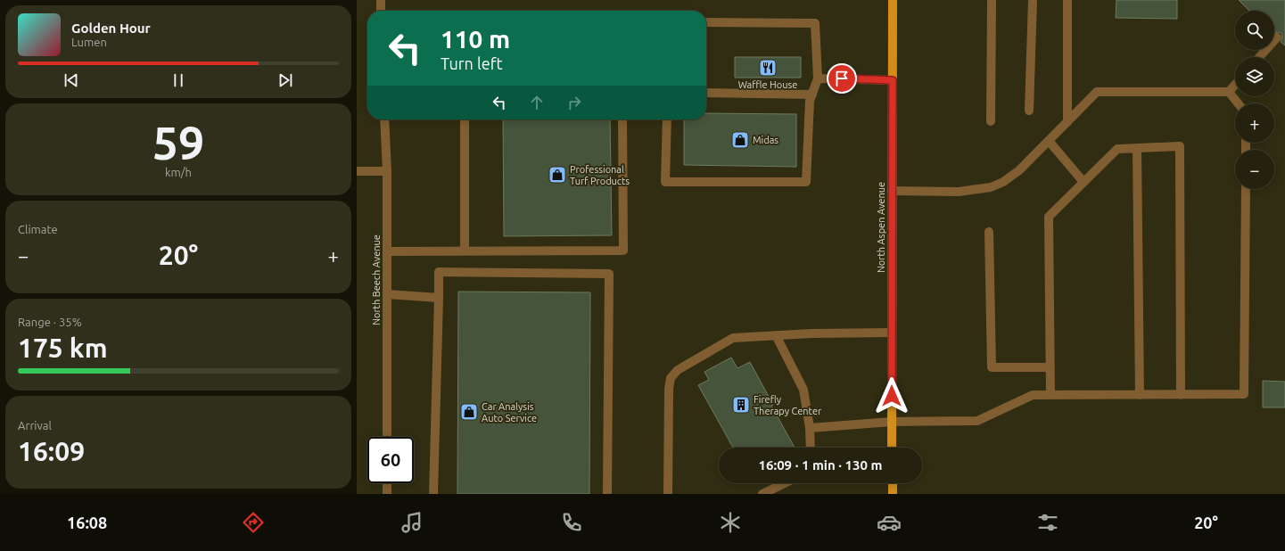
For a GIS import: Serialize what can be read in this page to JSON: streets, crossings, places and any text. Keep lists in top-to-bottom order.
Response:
{
  "streets": {
    "main road": ["North Aspen Avenue"],
    "street": ["North Beech Avenue"]
  },
  "places": {
    "restaurant": ["Waffle House"],
    "shop": ["Midas", "Professional Turf Products", "Car Analysis Auto Service"],
    "building": ["Firefly Therapy Center"]
  },
  "page": {
    "map_buttons": ["+", "−"],
    "turn": ["110 m", "Turn left"],
    "song": ["Golden Hour", "Lumen"],
    "tile": [
      ["59", "km/h"],
      "Climate",
      ["Range · 35%", "175 km"],
      ["Arrival", "16:09"]
    ],
    "heat": ["−", "20°", "+"],
    "limit": "60",
    "trip": "16:09 · 1 min · 130 m",
    "tabs": ["16:08", "20°"]
  }
}
